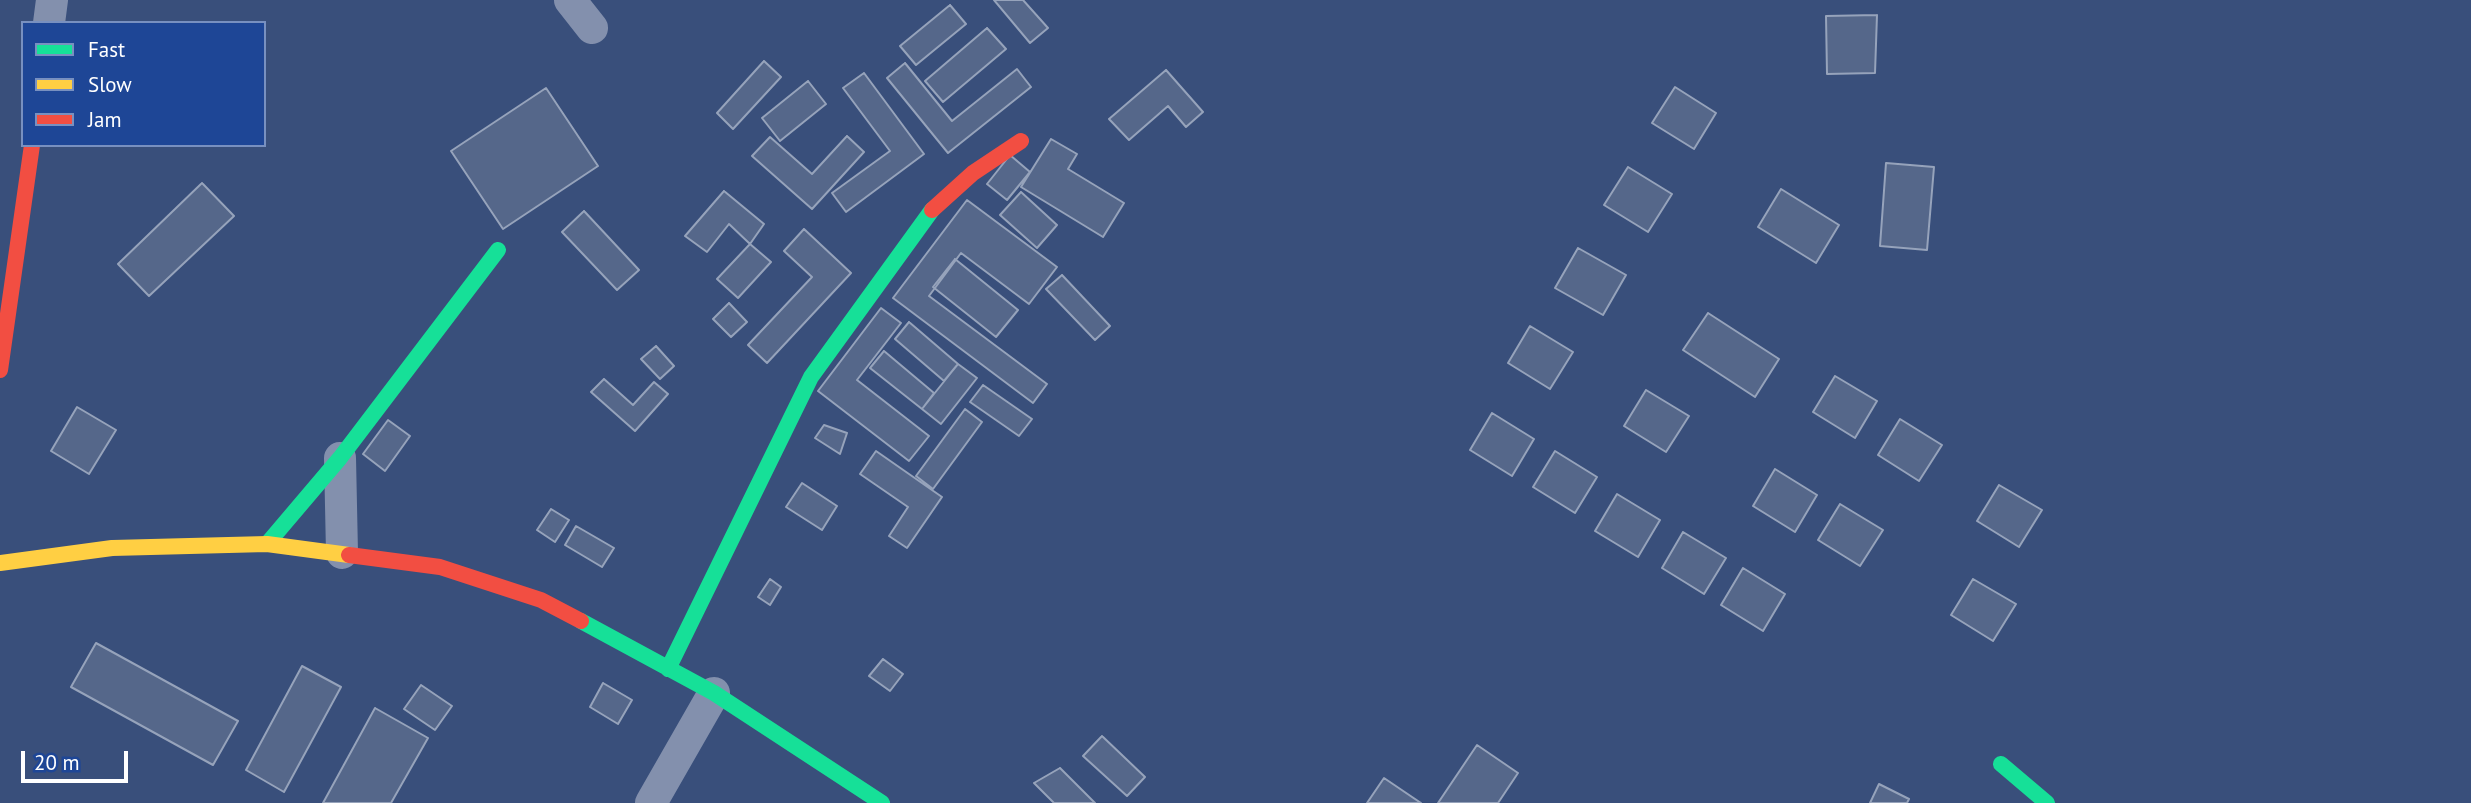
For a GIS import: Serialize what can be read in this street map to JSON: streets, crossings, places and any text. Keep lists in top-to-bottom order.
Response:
{
  "legend": ["Fast", "Slow", "Jam"],
  "scale_bar": "20 m"
}
